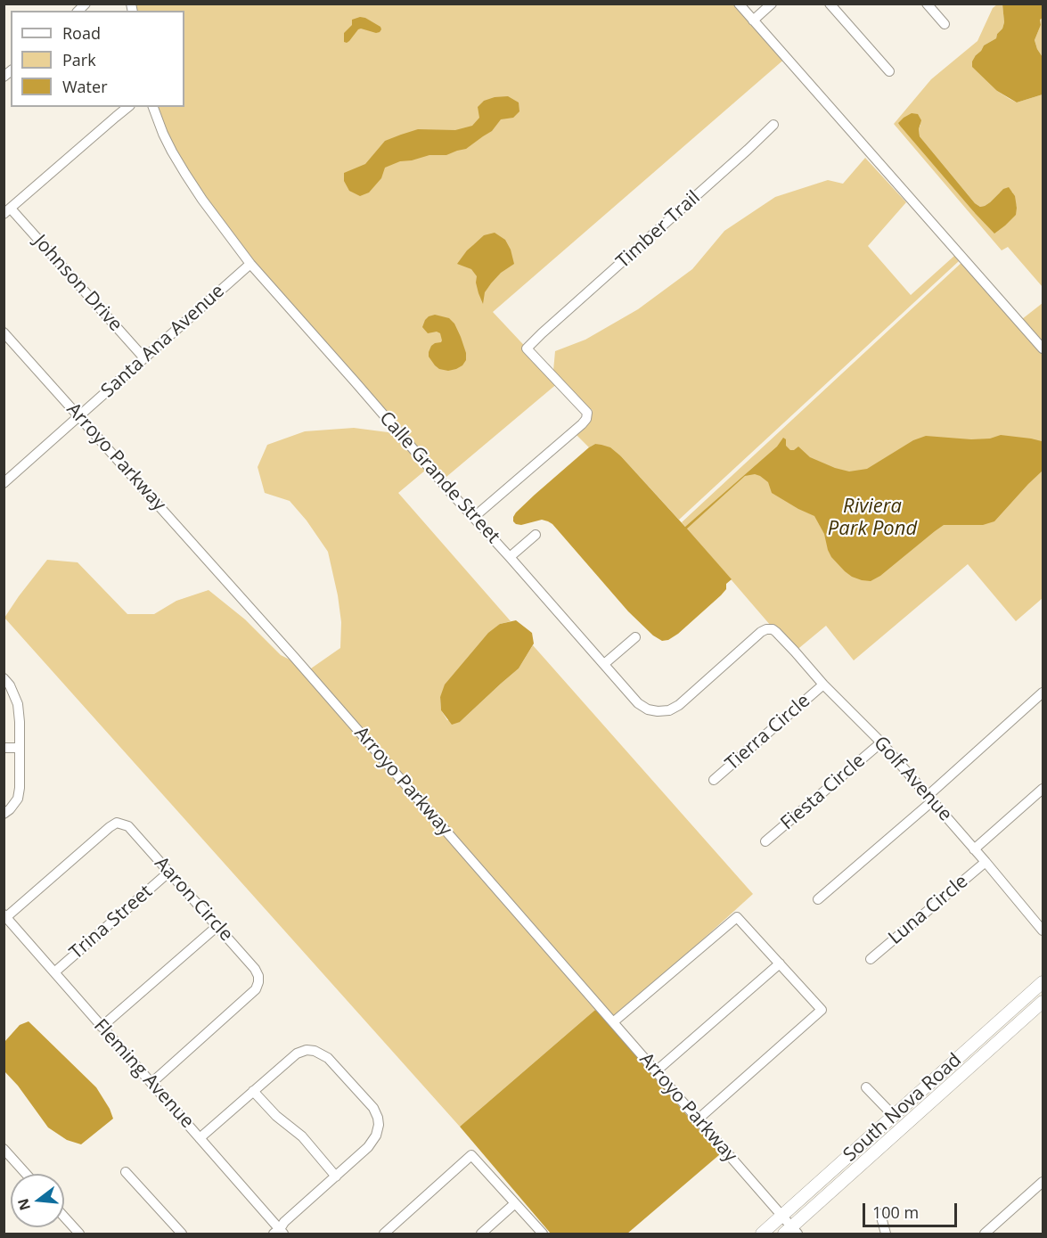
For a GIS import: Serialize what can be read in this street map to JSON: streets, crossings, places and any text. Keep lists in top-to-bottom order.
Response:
{
  "streets": {
    "main road": ["South Nova Road"],
    "street": [
      "Timber Trail",
      "Johnson Drive",
      "Santa Ana Avenue",
      "Arroyo Parkway",
      "Calle Grande Street",
      "Tierra Circle",
      "Golf Avenue",
      "Fiesta Circle",
      "Aaron Circle",
      "Luna Circle",
      "Trina Street",
      "Fleming Avenue"
    ]
  },
  "crossings": [
    ["Timber Trail", "Calle Grande Street"],
    ["Johnson Drive", "Santa Ana Avenue"],
    ["Santa Ana Avenue", "Arroyo Parkway"],
    ["Santa Ana Avenue", "Calle Grande Street"],
    ["Arroyo Parkway", "South Nova Road"],
    ["Calle Grande Street", "Golf Avenue"],
    ["Tierra Circle", "Golf Avenue"],
    ["Golf Avenue", "Fiesta Circle"],
    ["Golf Avenue", "Luna Circle"],
    ["Aaron Circle", "Trina Street"],
    ["Aaron Circle", "Fleming Avenue"],
    ["Trina Street", "Fleming Avenue"]
  ],
  "water": ["Riviera Park Pond"],
  "legend": ["Road", "Park", "Water"],
  "scale_bar": "100 m",
  "north": "left"
}
